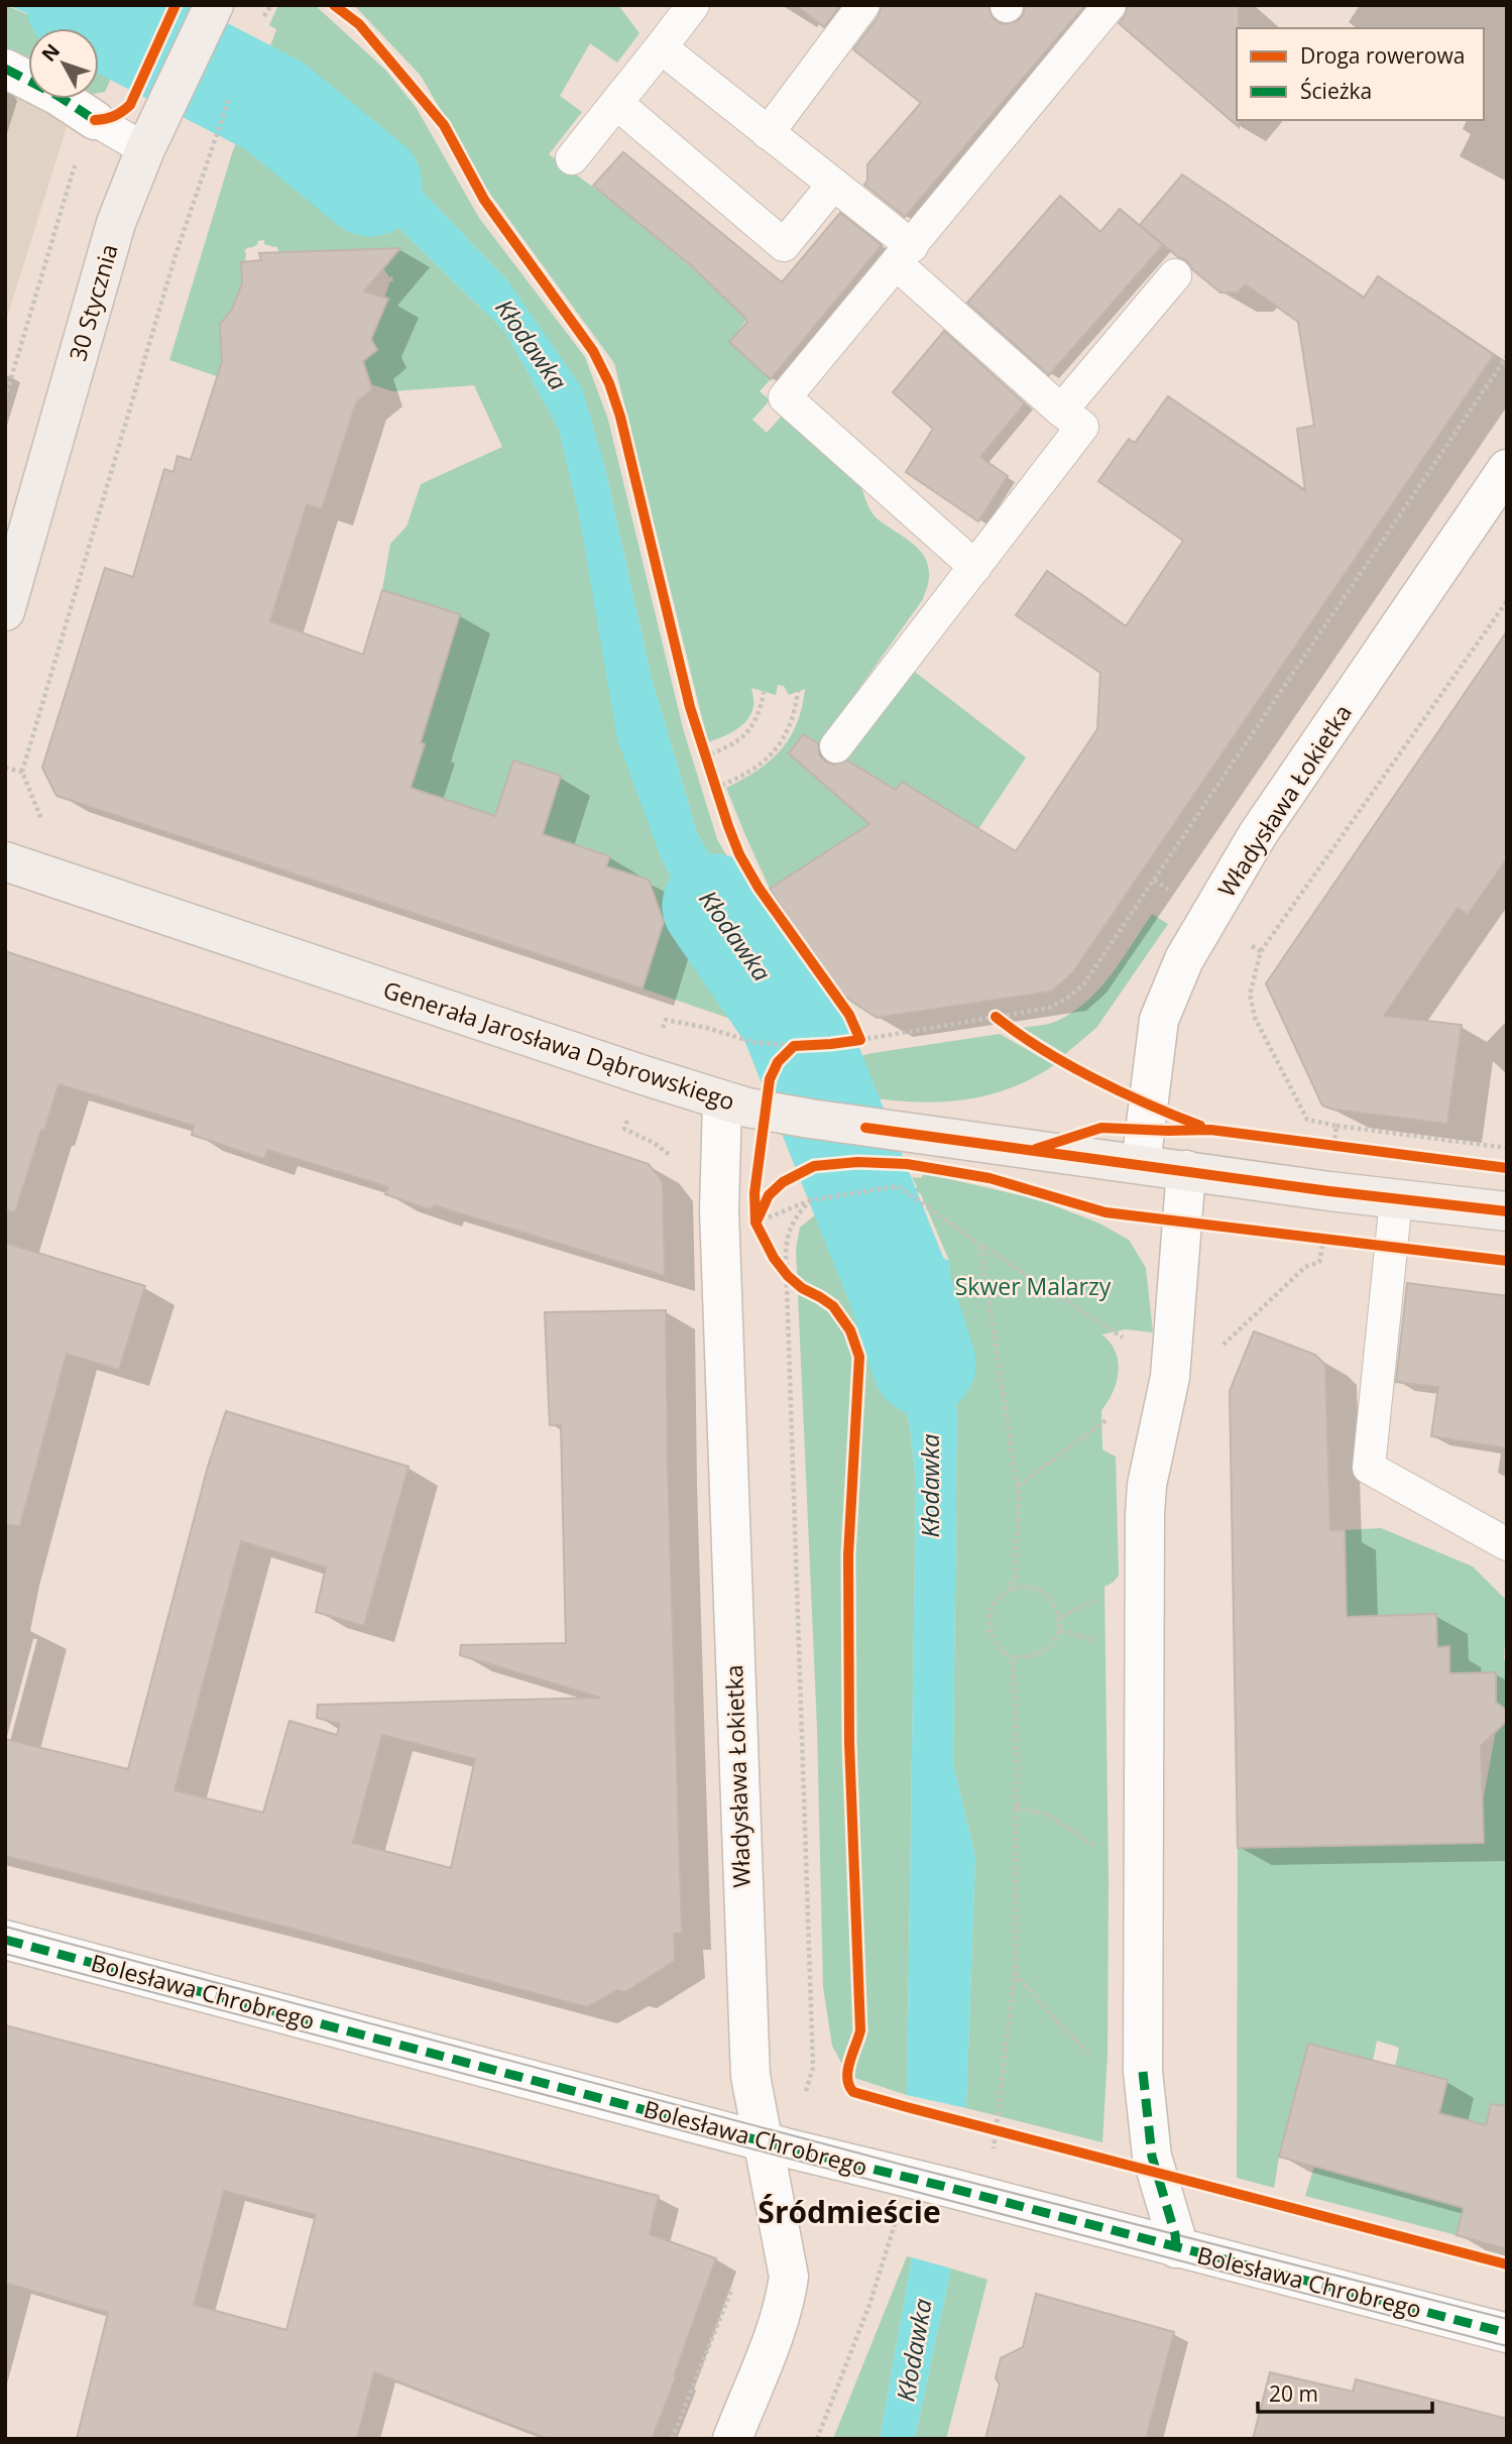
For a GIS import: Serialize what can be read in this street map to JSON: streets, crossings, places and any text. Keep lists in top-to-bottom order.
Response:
{
  "streets": {
    "main road": ["30 Stycznia", "Generała Jarosława Dąbrowskiego"],
    "street": ["Władysława Łokietka", "Bolesława Chrobrego"]
  },
  "crossings": [
    ["Władysława Łokietka", "Generała Jarosława Dąbrowskiego"],
    ["Władysława Łokietka", "Bolesława Chrobrego"]
  ],
  "districts": ["Śródmieście"],
  "water": ["Kłodawka"],
  "parks": ["Skwer Malarzy"],
  "legend": ["Droga rowerowa", "Ścieżka"],
  "scale_bar": "20 m",
  "north": "top left"
}
